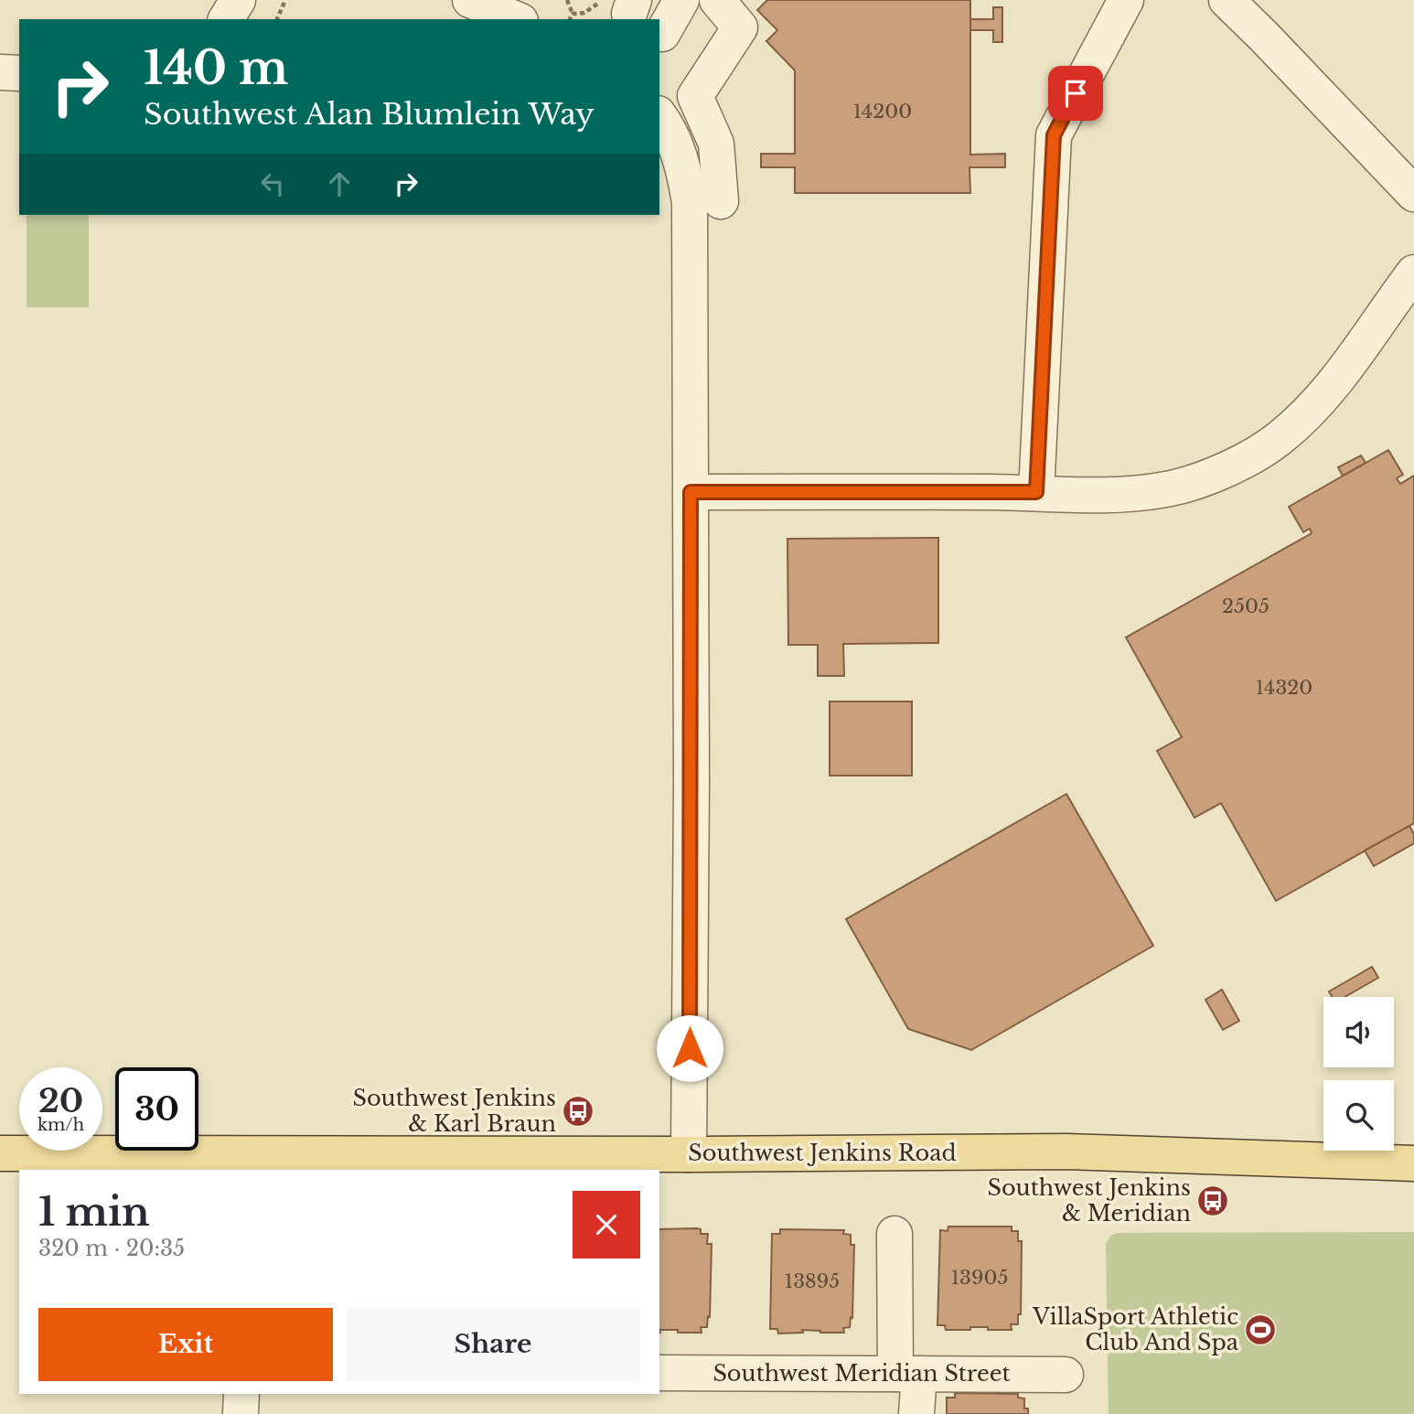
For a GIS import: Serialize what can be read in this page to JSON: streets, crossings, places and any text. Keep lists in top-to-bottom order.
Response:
{
  "streets": {
    "main road": ["Southwest Jenkins Road"],
    "street": ["Southwest Meridian Street"]
  },
  "places": {
    "bus stop": ["Southwest Jenkins & Karl Braun", "Southwest Jenkins & Meridian"],
    "sports": ["VillaSport Athletic Club And Spa"]
  },
  "house_numbers": [
    "14200",
    "2505",
    "14320",
    "13905",
    "13895"
  ],
  "page": {
    "turn": ["140 m", "Southwest Alan Blumlein Way"],
    "speed": "20 km/h",
    "limit": "30",
    "heading": ["1 min", "320 m · 20:35"],
    "buttons": ["Exit", "Share"]
  }
}
